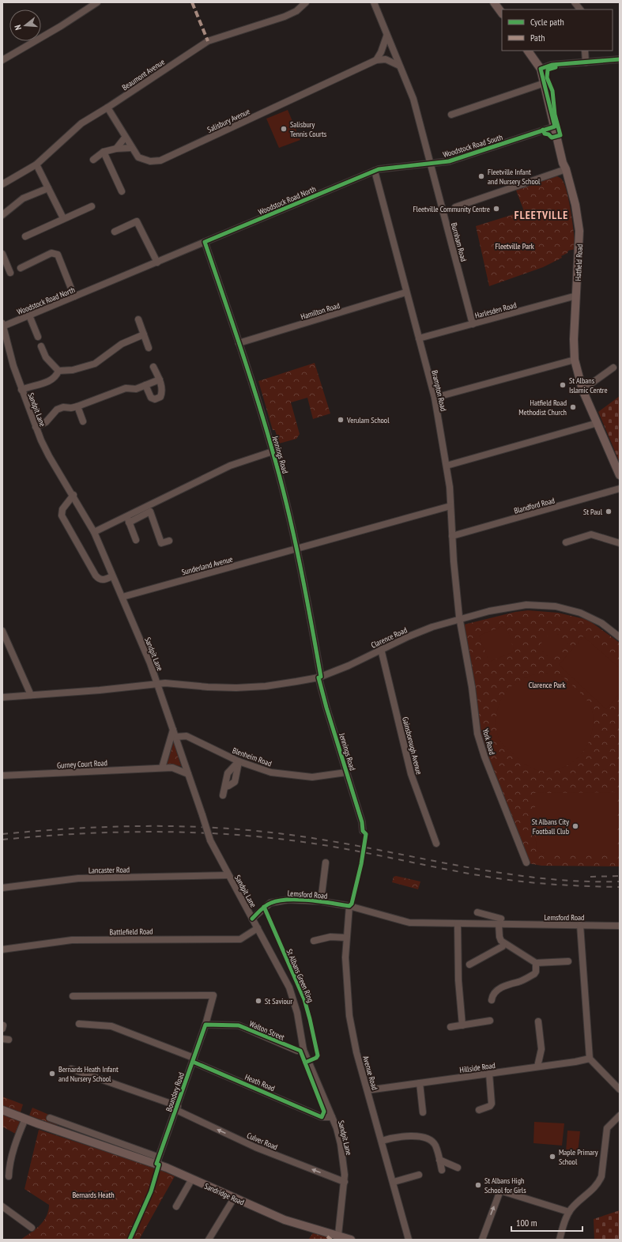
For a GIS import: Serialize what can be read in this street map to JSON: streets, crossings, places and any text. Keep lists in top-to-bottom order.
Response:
{
  "streets": {
    "main road": ["Hatfield Road", "Sandridge Road"],
    "street": [
      "Beaumont Avenue",
      "Salisbury Avenue",
      "Woodstock Road South",
      "Woodstock Road North",
      "Burnham Road",
      "Harlesden Road",
      "Hamilton Road",
      "Brampton Road",
      "Sandpit Lane",
      "Jennings Road",
      "Blandford Road",
      "Sunderland Avenue",
      "Clarence Road",
      "York Road",
      "Gainsborough Avenue",
      "Blenheim Road",
      "Gurney Court Road",
      "Lancaster Road",
      "Lemsford Road",
      "Battlefield Road",
      "Walton Street",
      "Hillside Road",
      "Avenue Road",
      "Heath Road",
      "Boundary Road",
      "Culver Road"
    ],
    "cycle path": ["St Albans Green Ring"]
  },
  "crossings": [
    ["Beaumont Avenue", "Salisbury Avenue"],
    ["Woodstock Road South", "Woodstock Road North"],
    ["Woodstock Road South", "Burnham Road"],
    ["Woodstock Road South", "Hatfield Road"],
    ["Woodstock Road South", "Brampton Road"],
    ["Woodstock Road North", "Brampton Road"],
    ["Woodstock Road North", "Sandpit Lane"],
    ["Woodstock Road North", "Jennings Road"],
    ["Burnham Road", "Harlesden Road"],
    ["Hatfield Road", "Harlesden Road"],
    ["Harlesden Road", "Brampton Road"],
    ["Hamilton Road", "Brampton Road"],
    ["Hamilton Road", "Jennings Road"],
    ["Brampton Road", "Blandford Road"],
    ["Brampton Road", "Sunderland Avenue"],
    ["Brampton Road", "Clarence Road"],
    ["Brampton Road", "York Road"],
    ["Sandpit Lane", "Sunderland Avenue"],
    ["Sandpit Lane", "Clarence Road"],
    ["Sandpit Lane", "Blenheim Road"],
    ["Sandpit Lane", "Gurney Court Road"],
    ["Sandpit Lane", "Lancaster Road"],
    ["Sandpit Lane", "Lemsford Road"],
    ["Sandpit Lane", "Battlefield Road"],
    ["Sandpit Lane", "Walton Street"],
    ["Sandpit Lane", "Heath Road"],
    ["Sandpit Lane", "Culver Road"],
    ["Sandpit Lane", "Sandridge Road"],
    ["Jennings Road", "Sunderland Avenue"],
    ["Jennings Road", "Clarence Road"],
    ["Jennings Road", "Blenheim Road"],
    ["Clarence Road", "York Road"],
    ["Clarence Road", "Gainsborough Avenue"],
    ["Lemsford Road", "Avenue Road"],
    ["Walton Street", "Boundary Road"],
    ["Hillside Road", "Avenue Road"],
    ["Heath Road", "Boundary Road"],
    ["Boundary Road", "Culver Road"],
    ["Boundary Road", "Sandridge Road"]
  ],
  "one_way": ["Culver Road"],
  "districts": ["FLEETVILLE"],
  "parks": ["Fleetville Park", "Clarence Park", "Bernards Heath"],
  "places": [
    "Salisbury Tennis Courts",
    "Fleetville Infant and Nursery School",
    "Fleetville Community Centre",
    "St Albans Islamic Centre",
    "Hatfield Road Methodist Church",
    "Verulam School",
    "St Paul",
    "St Albans City Football Club",
    "St Saviour",
    "Bernards Heath Infant and Nursery School",
    "Maple Primary School",
    "St Albans High School for Girls"
  ],
  "legend": ["Cycle path", "Path"],
  "scale_bar": "100 m",
  "north": "left"
}
